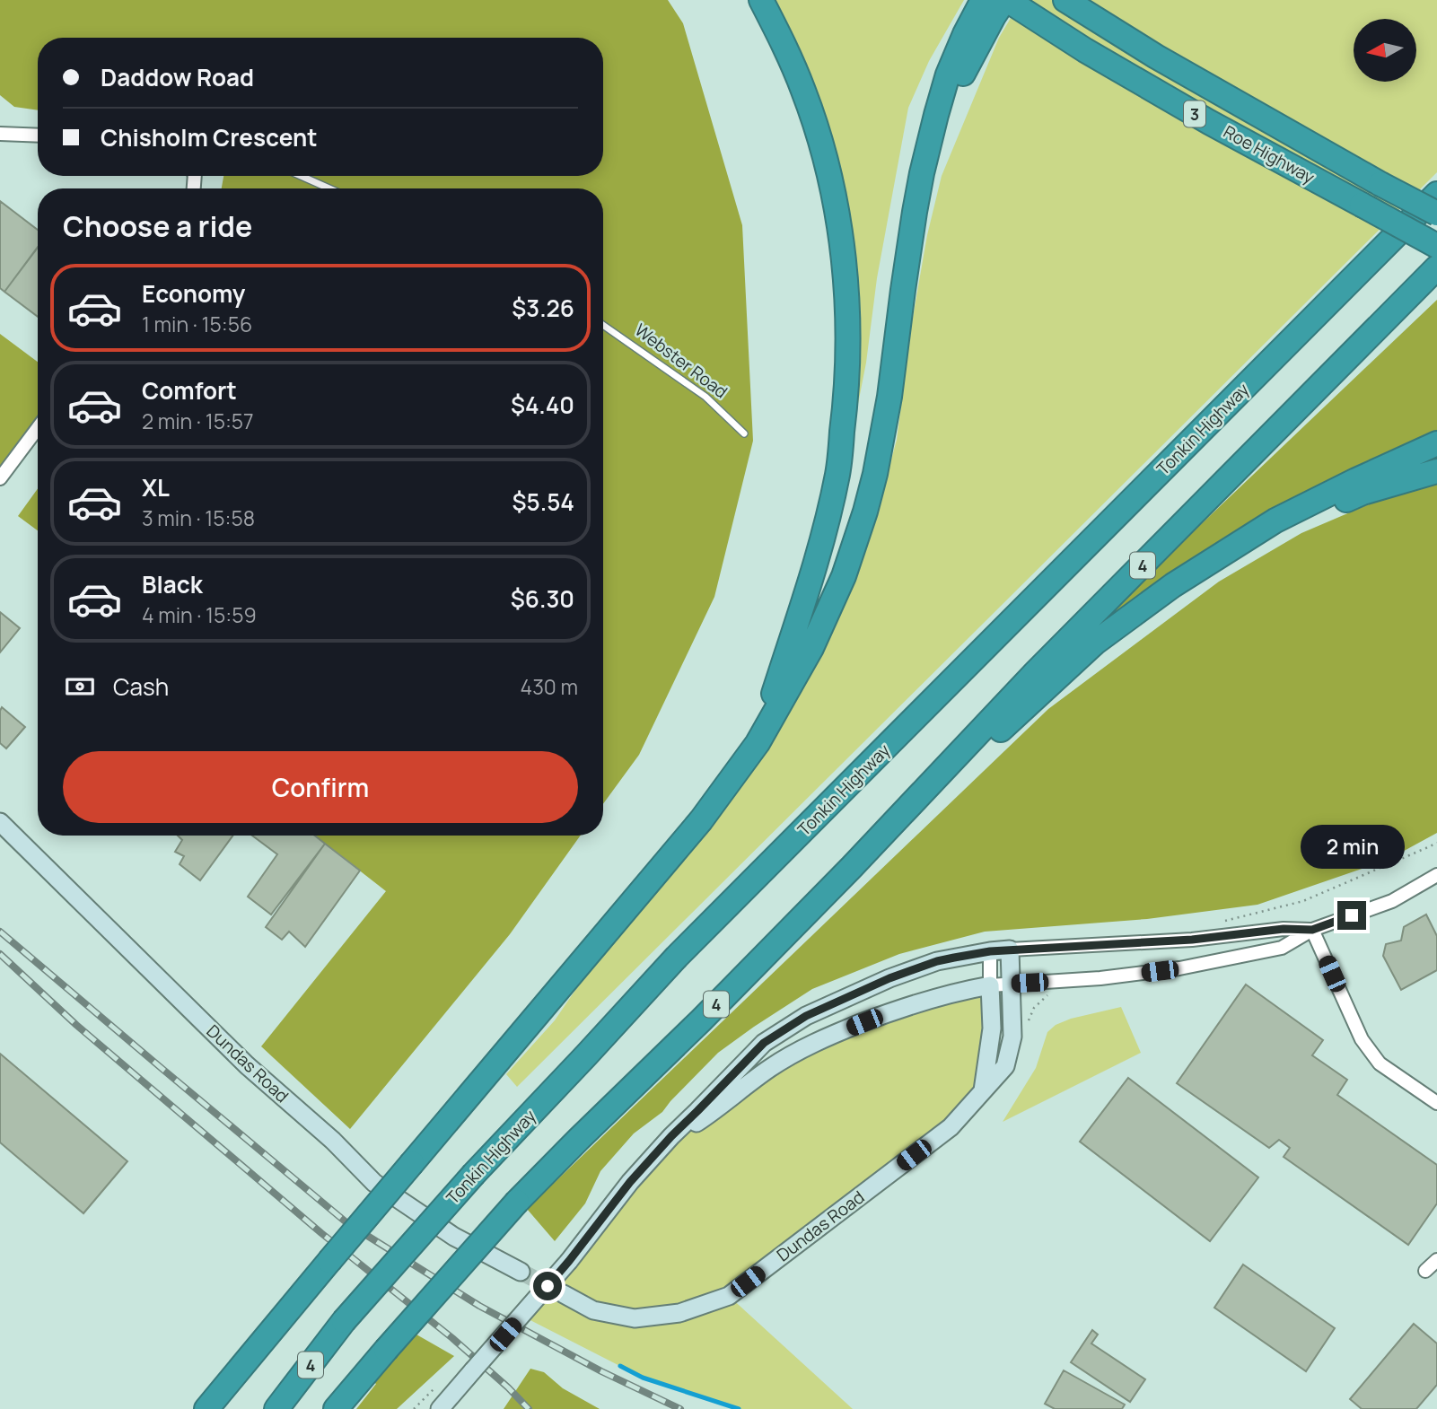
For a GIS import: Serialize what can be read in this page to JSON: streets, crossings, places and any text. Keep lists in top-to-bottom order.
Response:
{
  "streets": {
    "highway": [
      "3",
      "Roe Highway",
      "Tonkin Highway",
      "4"
    ],
    "main road": ["Dundas Road"],
    "lane": ["Webster Road"]
  },
  "north": "left",
  "page": {
    "banner": ["Daddow Road", "Chisholm Crescent"],
    "heading": "Choose a ride",
    "list": [
      {
        "name": "Economy",
        "note": "1 min · 15:56",
        "value": "$3.26"
      },
      {
        "name": "Comfort",
        "note": "2 min · 15:57",
        "value": "$4.40"
      },
      {
        "name": "XL",
        "note": "3 min · 15:58",
        "value": "$5.54"
      },
      {
        "name": "Black",
        "note": "4 min · 15:59",
        "value": "$6.30"
      }
    ],
    "pay": ["Cash", "430 m"],
    "buttons": "Confirm",
    "bubble": "2 min"
  }
}
